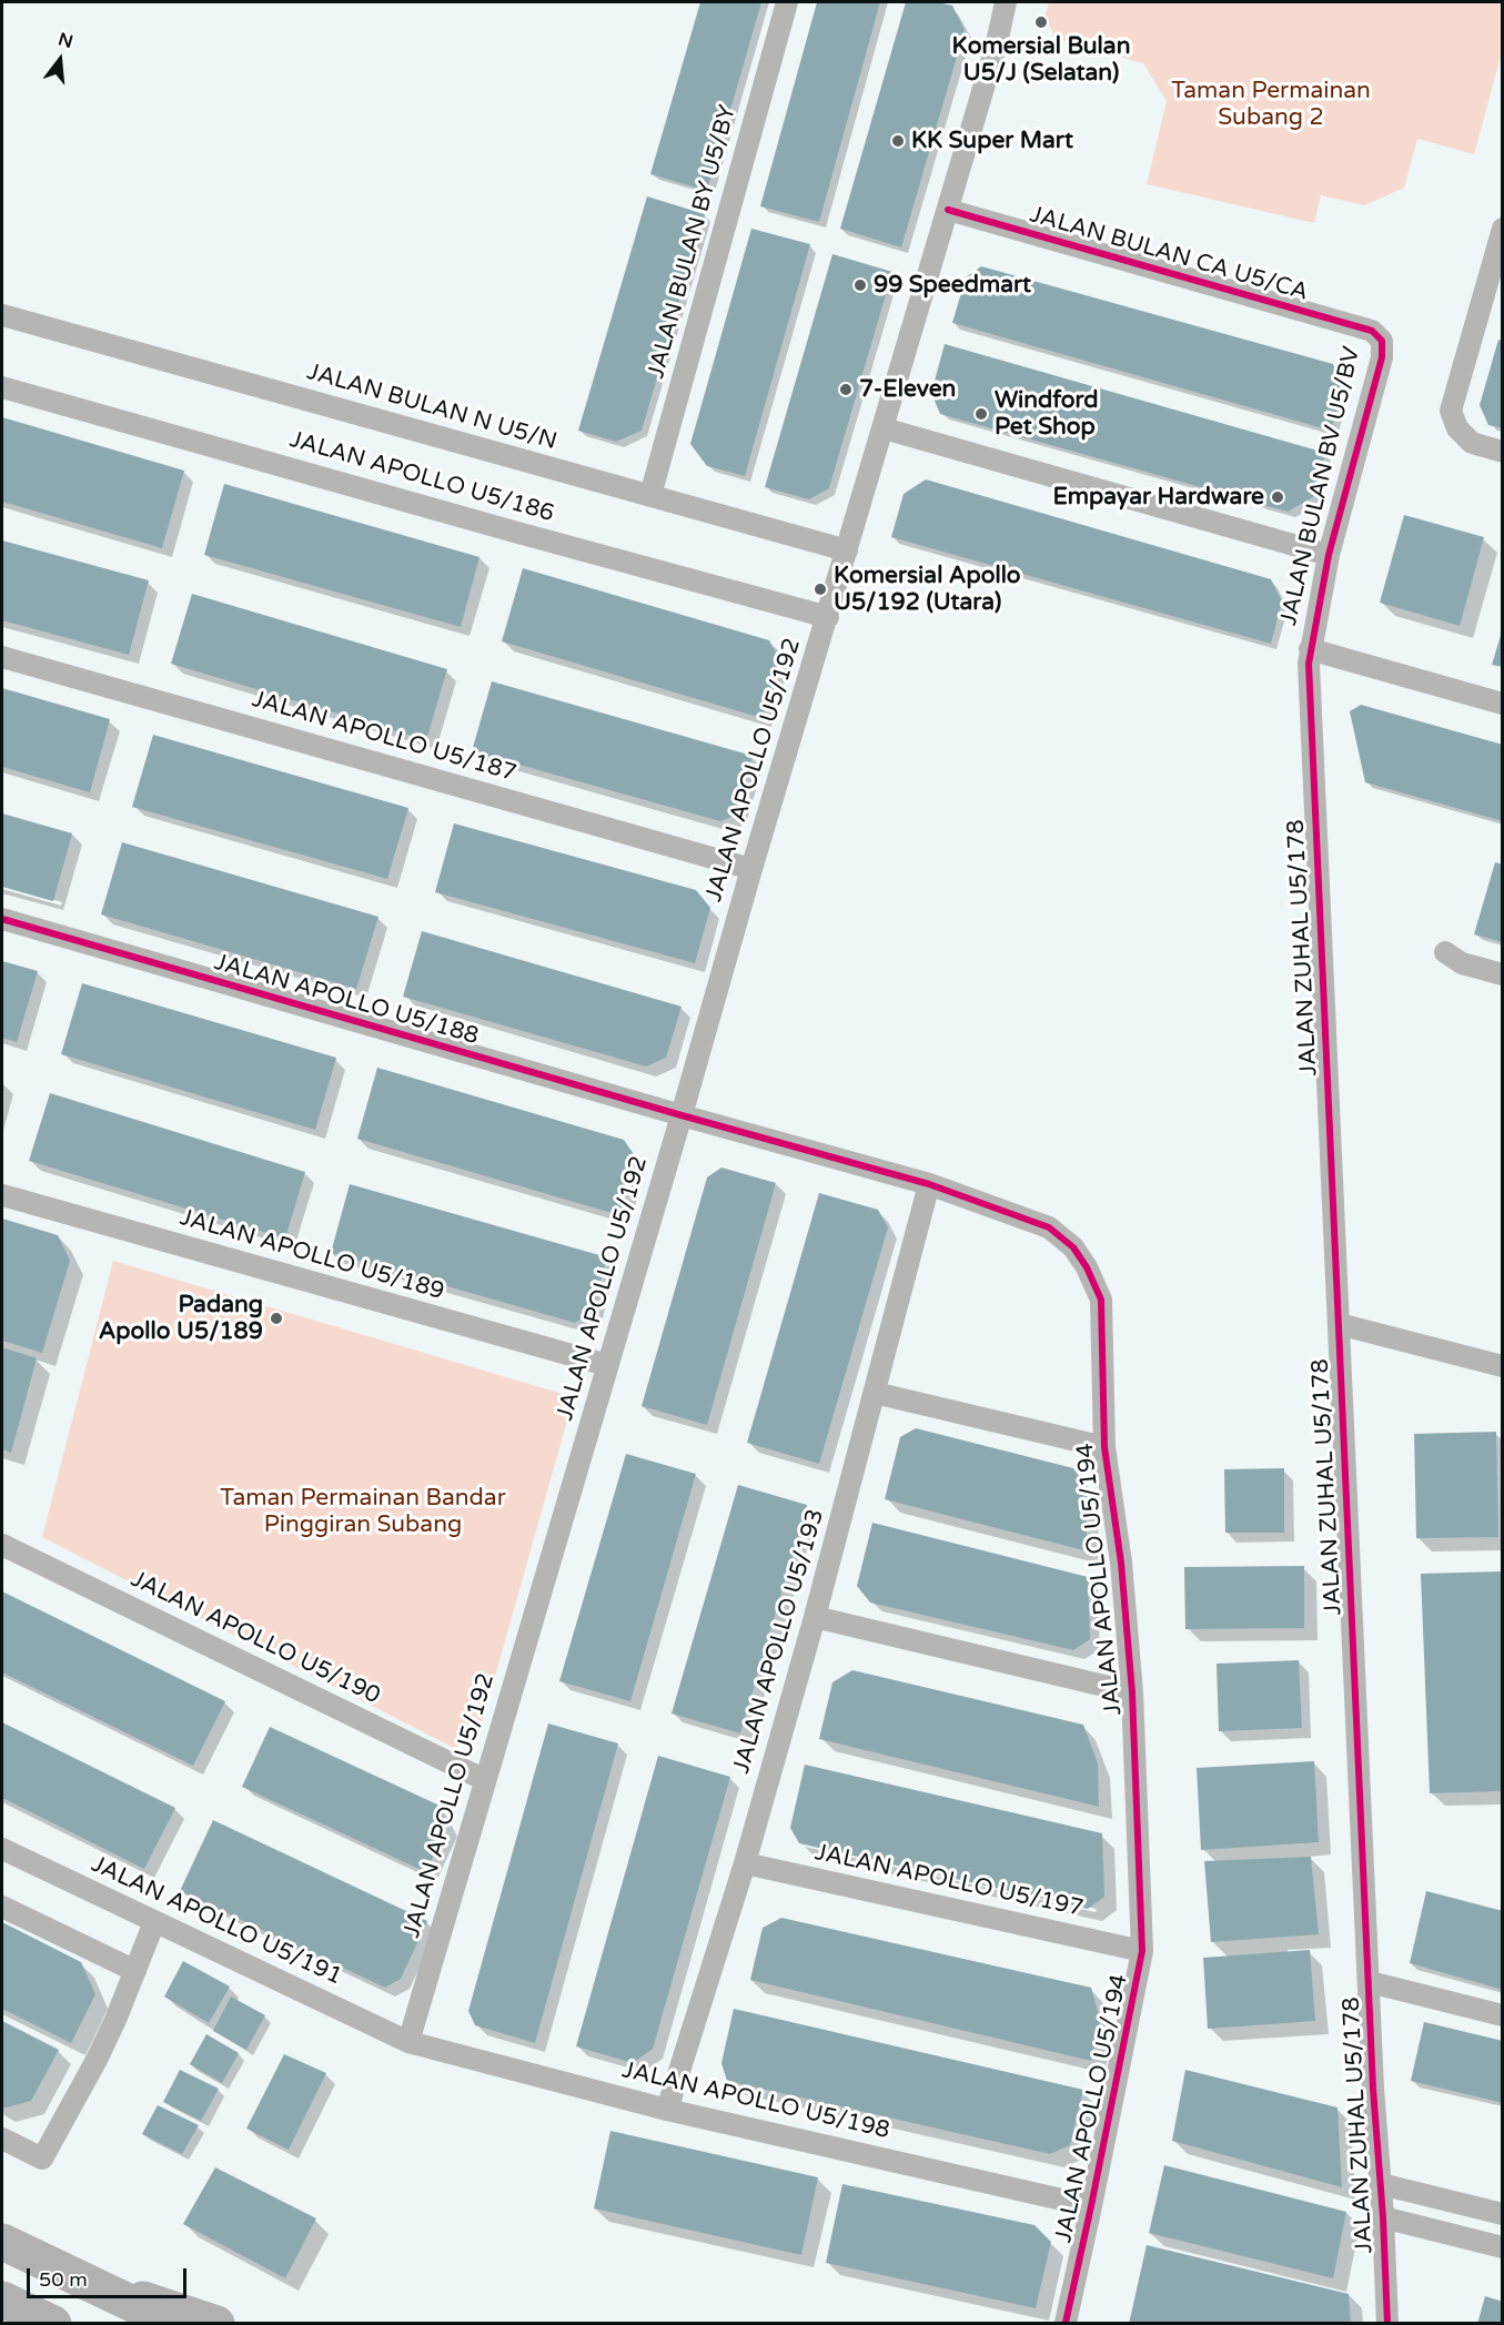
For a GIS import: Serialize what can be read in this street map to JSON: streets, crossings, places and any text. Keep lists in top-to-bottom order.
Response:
{
  "streets": {
    "street": [
      "JALAN BULAN BY U5/BY",
      "JALAN BULAN CA U5/CA",
      "JALAN BULAN N U5/N",
      "JALAN APOLLO U5/186",
      "JALAN BULAN BV U5/BV",
      "JALAN APOLLO U5/187",
      "JALAN APOLLO U5/192",
      "JALAN ZUHAL U5/178",
      "JALAN APOLLO U5/188",
      "JALAN APOLLO U5/189",
      "JALAN APOLLO U5/194",
      "JALAN APOLLO U5/190",
      "JALAN APOLLO U5/193",
      "JALAN APOLLO U5/197",
      "JALAN APOLLO U5/191",
      "JALAN APOLLO U5/198"
    ]
  },
  "crossings": [
    ["JALAN BULAN BY U5/BY", "JALAN BULAN N U5/N"],
    ["JALAN BULAN CA U5/CA", "JALAN BULAN BV U5/BV"],
    ["JALAN BULAN CA U5/CA", "JALAN APOLLO U5/192"],
    ["JALAN BULAN N U5/N", "JALAN APOLLO U5/192"],
    ["JALAN APOLLO U5/186", "JALAN APOLLO U5/192"],
    ["JALAN BULAN BV U5/BV", "JALAN ZUHAL U5/178"],
    ["JALAN APOLLO U5/187", "JALAN APOLLO U5/192"],
    ["JALAN APOLLO U5/192", "JALAN APOLLO U5/188"],
    ["JALAN APOLLO U5/192", "JALAN APOLLO U5/189"],
    ["JALAN APOLLO U5/192", "JALAN APOLLO U5/194"],
    ["JALAN APOLLO U5/192", "JALAN APOLLO U5/190"],
    ["JALAN APOLLO U5/192", "JALAN APOLLO U5/191"],
    ["JALAN APOLLO U5/192", "JALAN APOLLO U5/198"],
    ["JALAN APOLLO U5/188", "JALAN APOLLO U5/194"],
    ["JALAN APOLLO U5/194", "JALAN APOLLO U5/193"],
    ["JALAN APOLLO U5/194", "JALAN APOLLO U5/197"],
    ["JALAN APOLLO U5/194", "JALAN APOLLO U5/198"],
    ["JALAN APOLLO U5/193", "JALAN APOLLO U5/197"],
    ["JALAN APOLLO U5/193", "JALAN APOLLO U5/198"],
    ["JALAN APOLLO U5/191", "JALAN APOLLO U5/198"]
  ],
  "parks": ["Taman Permainan Subang 2", "Taman Permainan Bandar Pinggiran Subang"],
  "places": [
    "Komersial Bulan U5/J (Selatan)",
    "KK Super Mart",
    "99 Speedmart",
    "7-Eleven",
    "Windford Pet Shop",
    "Empayar Hardware",
    "Komersial Apollo U5/192 (Utara)",
    "Padang Apollo U5/189"
  ],
  "scale_bar": "50 m",
  "north": "top"
}
